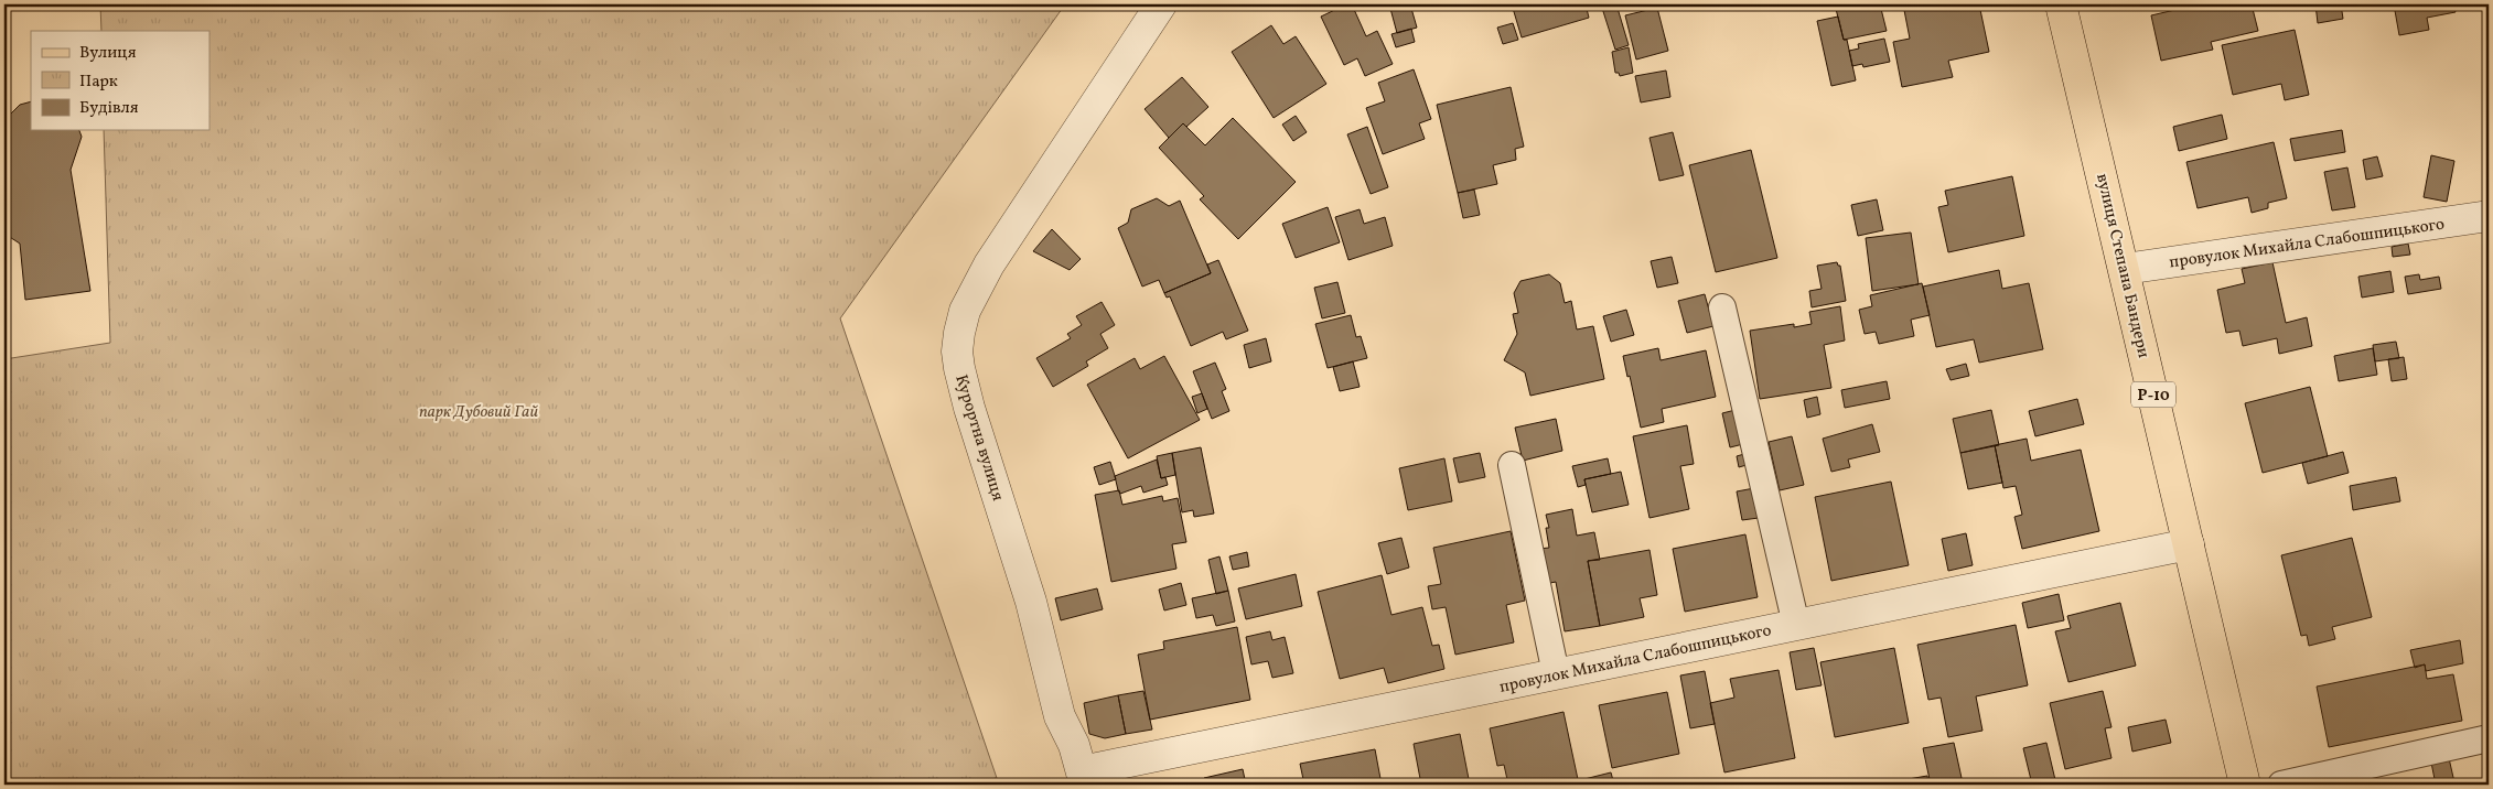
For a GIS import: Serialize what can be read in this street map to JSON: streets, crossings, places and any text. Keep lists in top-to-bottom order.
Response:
{
  "streets": {
    "main road": ["вулиця Степана Бандери", "Р-10"],
    "street": ["провулок Михайла Слабошпицького", "Курортна вулиця"]
  },
  "crossings": [
    ["провулок Михайла Слабошпицького", "вулиця Степана Бандери"],
    ["провулок Михайла Слабошпицького", "Курортна вулиця"]
  ],
  "parks": ["парк Дубовий Гай"],
  "legend": ["Вулиця", "Парк", "Будівля"]
}
